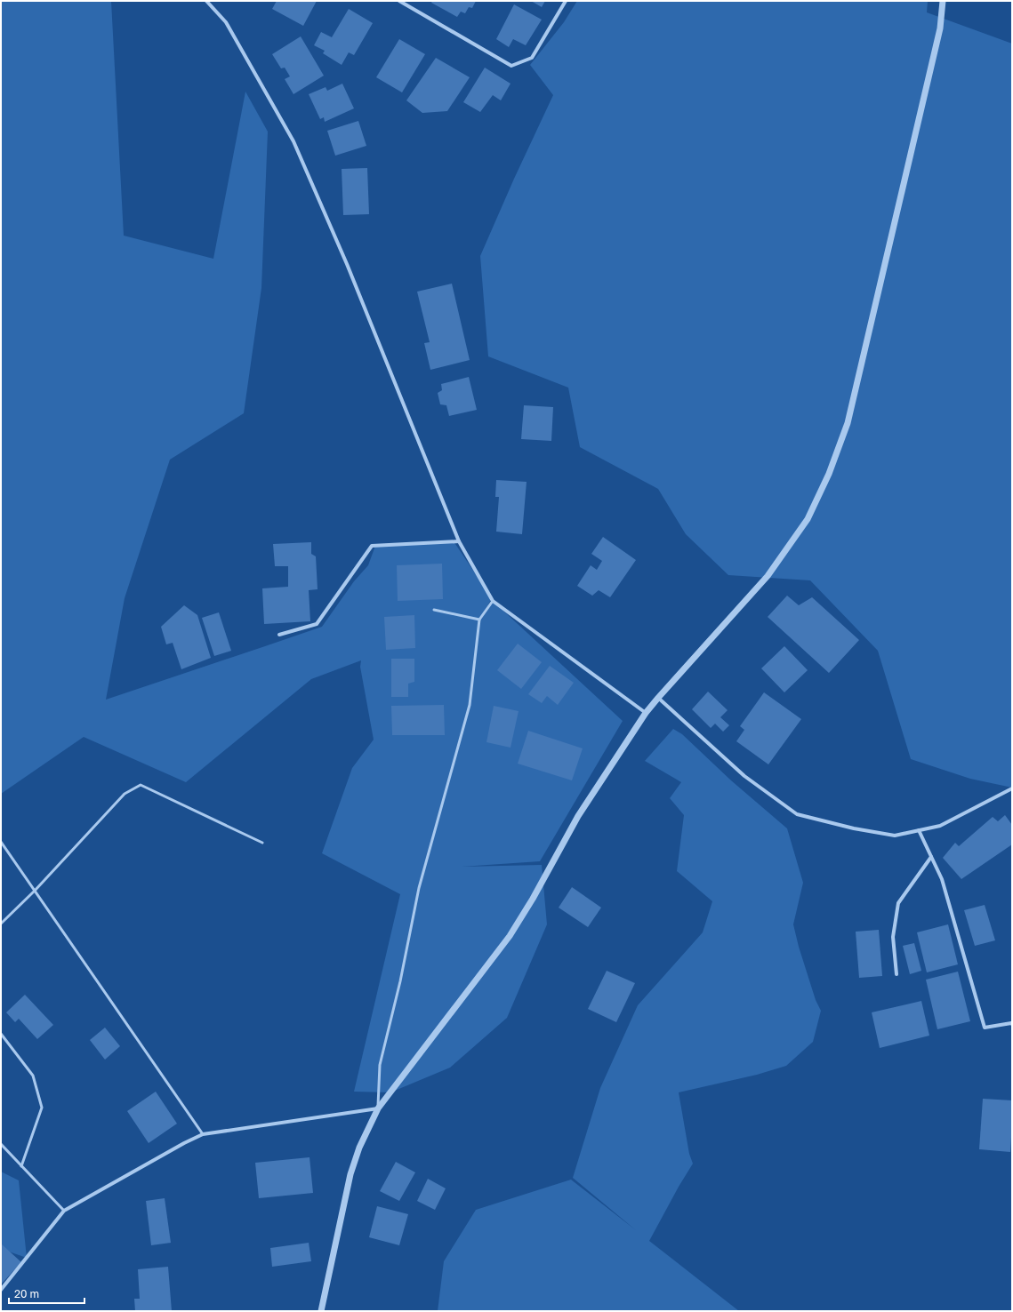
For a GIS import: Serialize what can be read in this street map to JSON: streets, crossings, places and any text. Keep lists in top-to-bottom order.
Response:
{
  "scale_bar": "20 m"
}
